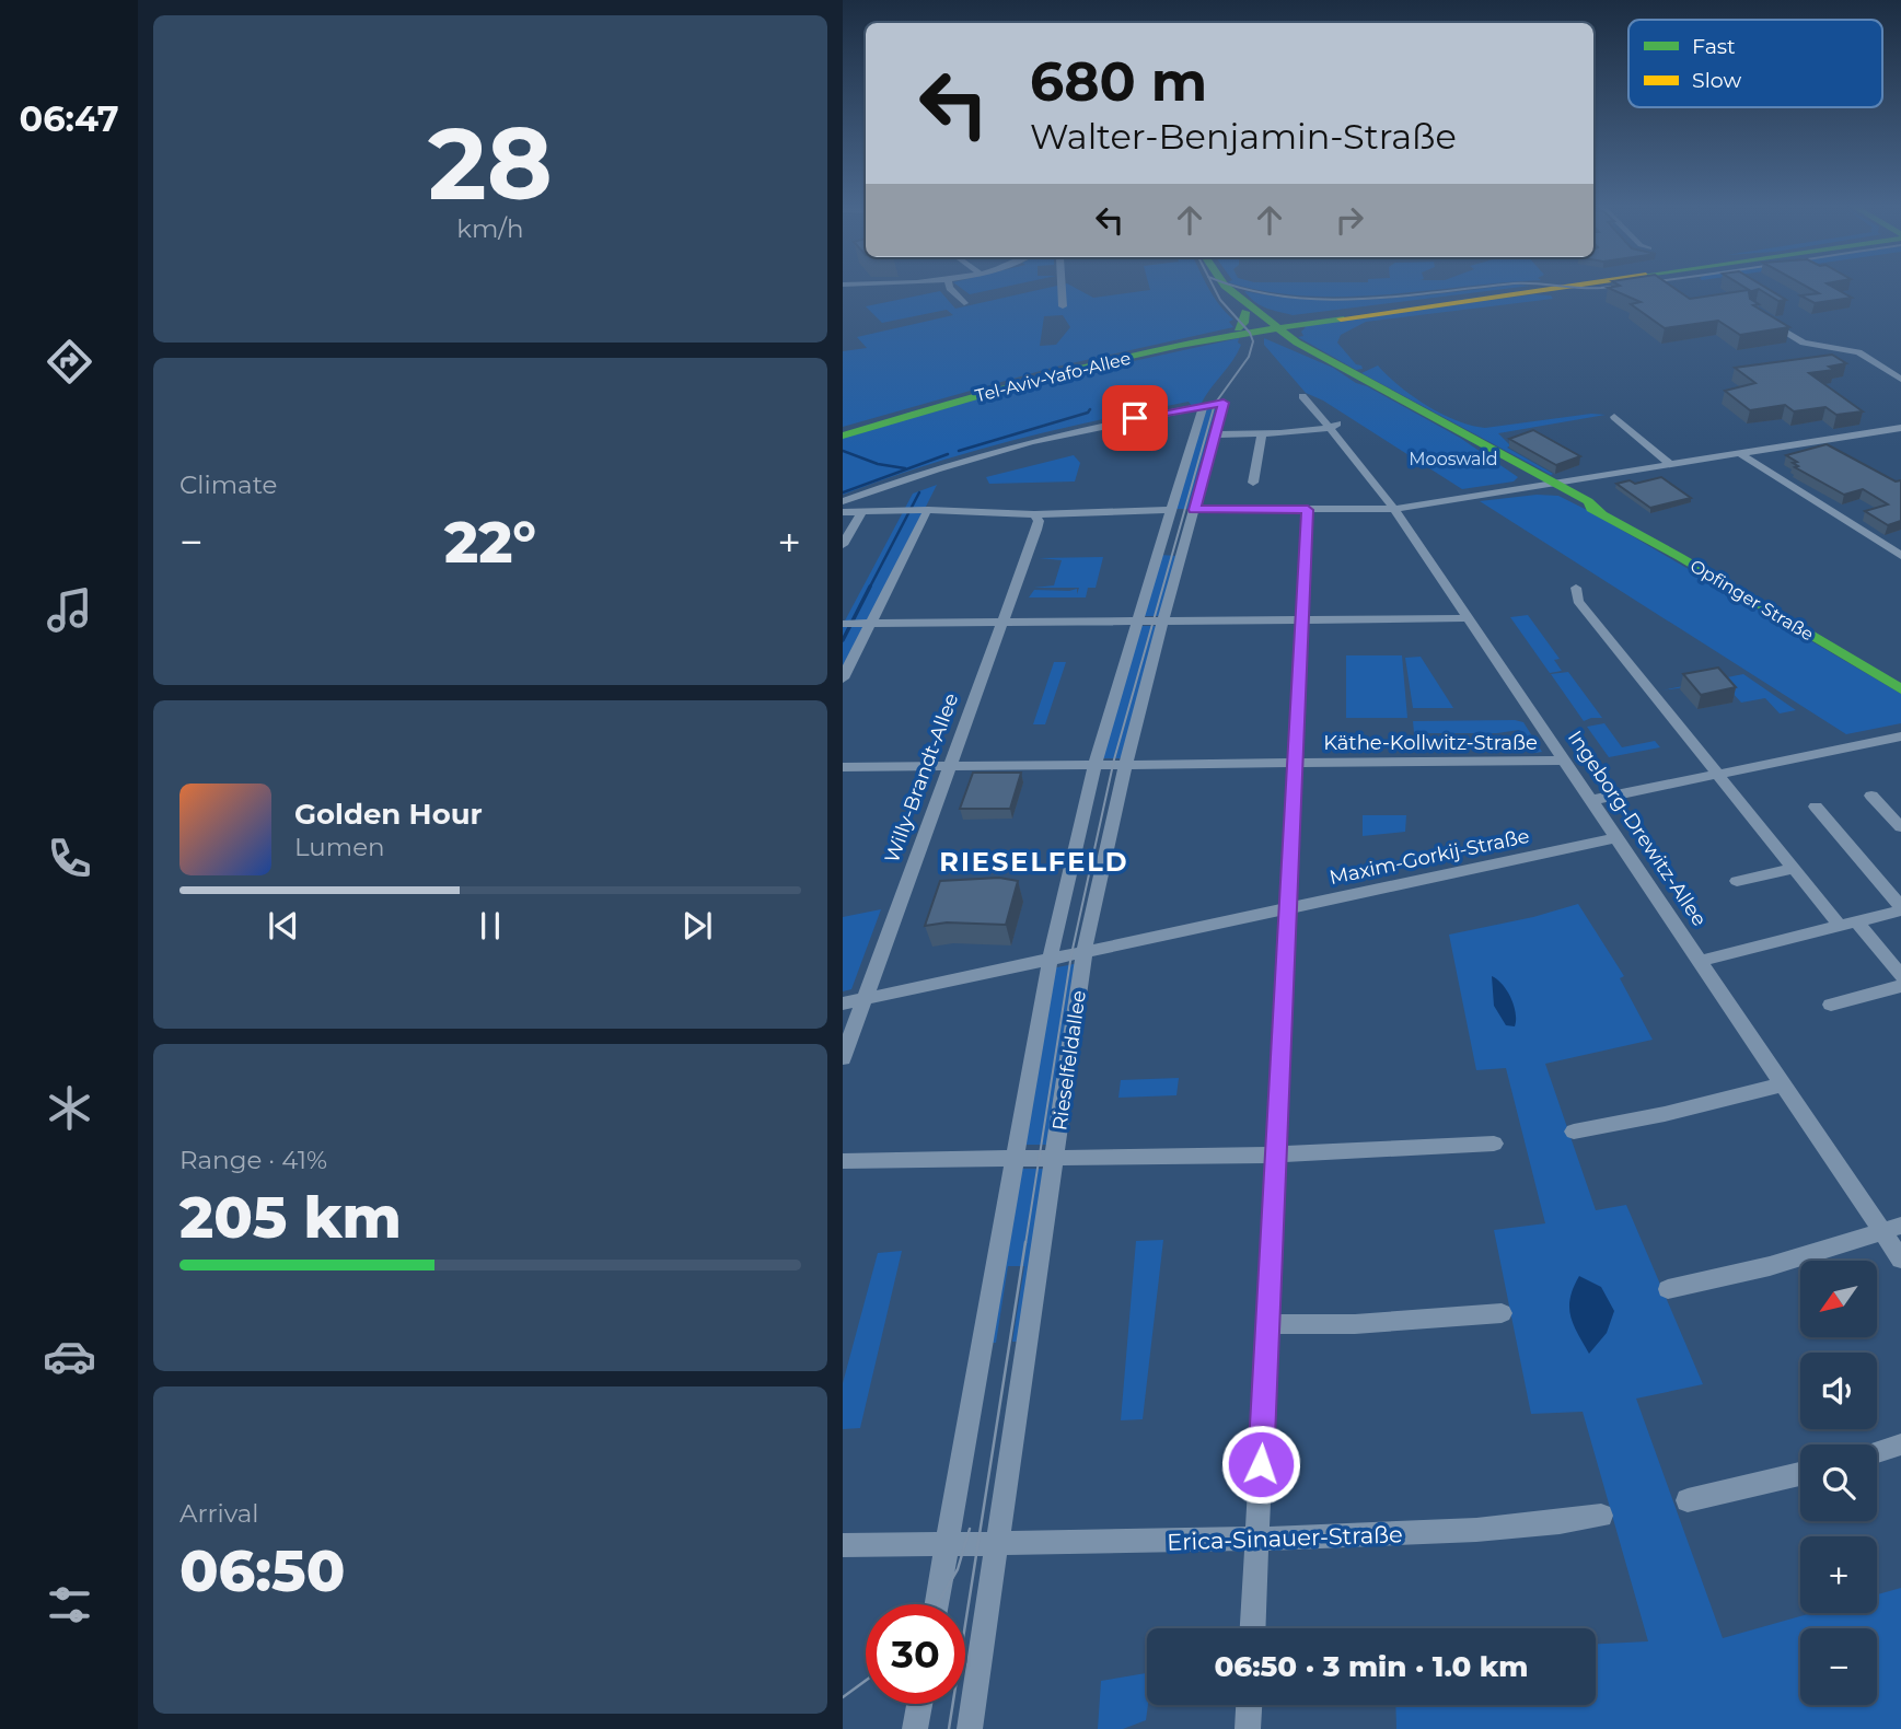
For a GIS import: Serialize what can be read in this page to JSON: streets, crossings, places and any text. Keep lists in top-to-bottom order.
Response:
{
  "streets": {
    "main road": ["Tel-Aviv-Yafo-Allee", "Opfinger Straße"],
    "street": [
      "Käthe-Kollwitz-Straße",
      "Willy-Brandt-Allee",
      "Ingeborg-Drewitz-Allee",
      "Maxim-Gorkij-Straße",
      "Rieselfeldallee",
      "Erica-Sinauer-Straße"
    ]
  },
  "crossings": [
    ["Tel-Aviv-Yafo-Allee", "Opfinger Straße"],
    ["Käthe-Kollwitz-Straße", "Willy-Brandt-Allee"],
    ["Käthe-Kollwitz-Straße", "Ingeborg-Drewitz-Allee"],
    ["Käthe-Kollwitz-Straße", "Rieselfeldallee"],
    ["Willy-Brandt-Allee", "Maxim-Gorkij-Straße"],
    ["Ingeborg-Drewitz-Allee", "Maxim-Gorkij-Straße"],
    ["Maxim-Gorkij-Straße", "Rieselfeldallee"],
    ["Rieselfeldallee", "Erica-Sinauer-Straße"]
  ],
  "districts": ["RIESELFELD"],
  "parks": ["Mooswald"],
  "legend": ["Fast", "Slow"],
  "north": "bottom left",
  "page": {
    "tabs": "06:47",
    "tile": [
      ["28", "km/h"],
      "Climate",
      ["Range · 41%", "205 km"],
      ["Arrival", "06:50"]
    ],
    "turn": ["680 m", "Walter-Benjamin-Straße"],
    "heat": ["−", "22°", "+"],
    "song": ["Golden Hour", "Lumen"],
    "map_buttons": ["+", "−"],
    "limit": "30",
    "trip": "06:50 · 3 min · 1.0 km"
  }
}
